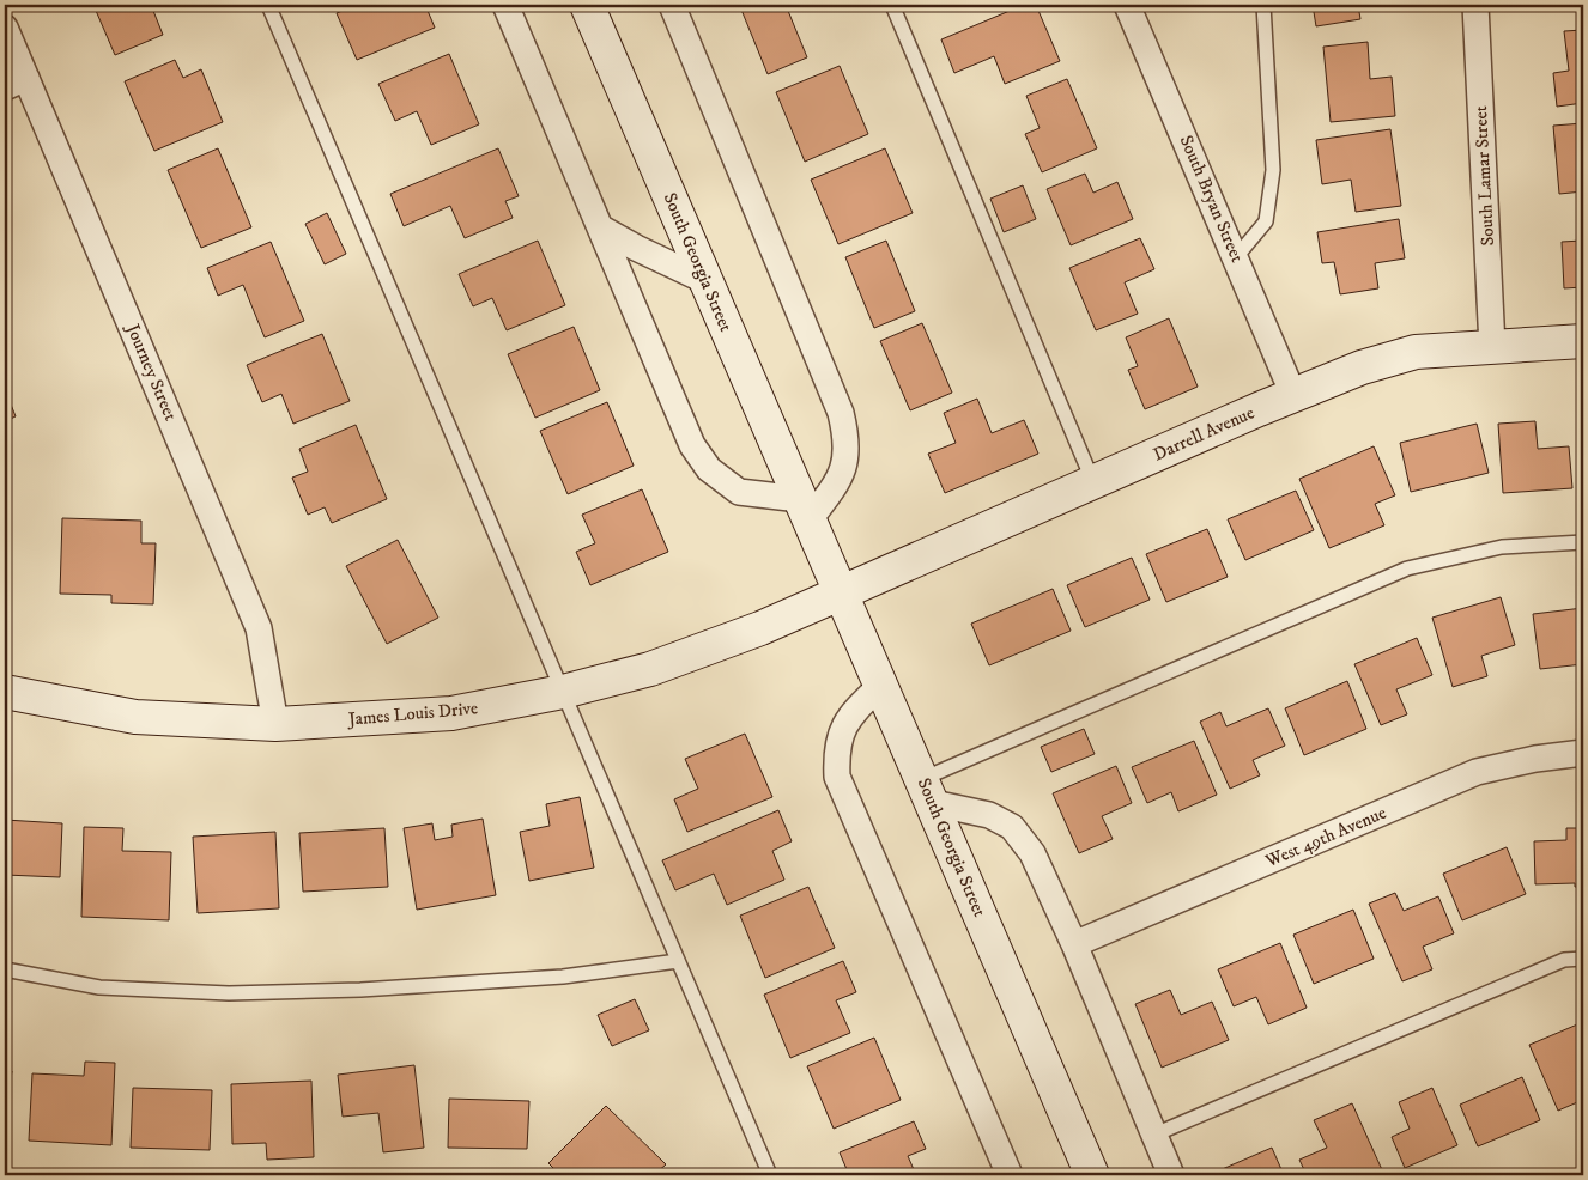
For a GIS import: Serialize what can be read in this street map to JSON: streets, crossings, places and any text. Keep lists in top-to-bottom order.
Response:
{
  "streets": {
    "main road": ["South Georgia Street", "Darrell Avenue", "James Louis Drive"],
    "street": [
      "South Lamar Street",
      "South Bryan Street",
      "Journey Street",
      "West 49th Avenue"
    ]
  },
  "crossings": [
    ["South Lamar Street", "Darrell Avenue"],
    ["South Bryan Street", "Darrell Avenue"],
    ["South Georgia Street", "Darrell Avenue"],
    ["South Georgia Street", "James Louis Drive"],
    ["Journey Street", "James Louis Drive"],
    ["Darrell Avenue", "James Louis Drive"]
  ]
}
